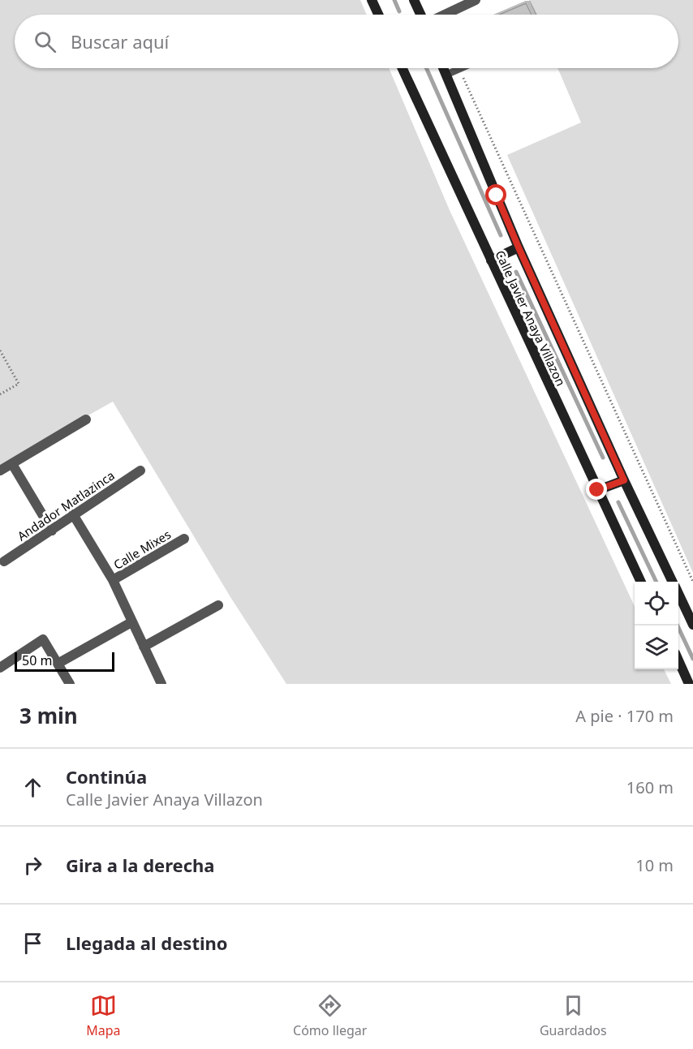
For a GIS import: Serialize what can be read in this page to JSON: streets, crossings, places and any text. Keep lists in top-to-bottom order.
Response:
{
  "streets": {
    "street": ["Calle Javier Anaya Villazon", "Andador Matlazinca", "Calle Mixes"]
  },
  "scale_bar": "50 m",
  "page": {
    "search": "Buscar aquí",
    "scale": "50 m",
    "heading": ["3 min", "A pie · 170 m"],
    "list": [
      ["Continúa", "Calle Javier Anaya Villazon", "160 m"],
      ["Gira a la derecha", "10 m"],
      "Llegada al destino"
    ],
    "nav": ["Mapa", "Cómo llegar", "Guardados"]
  }
}
